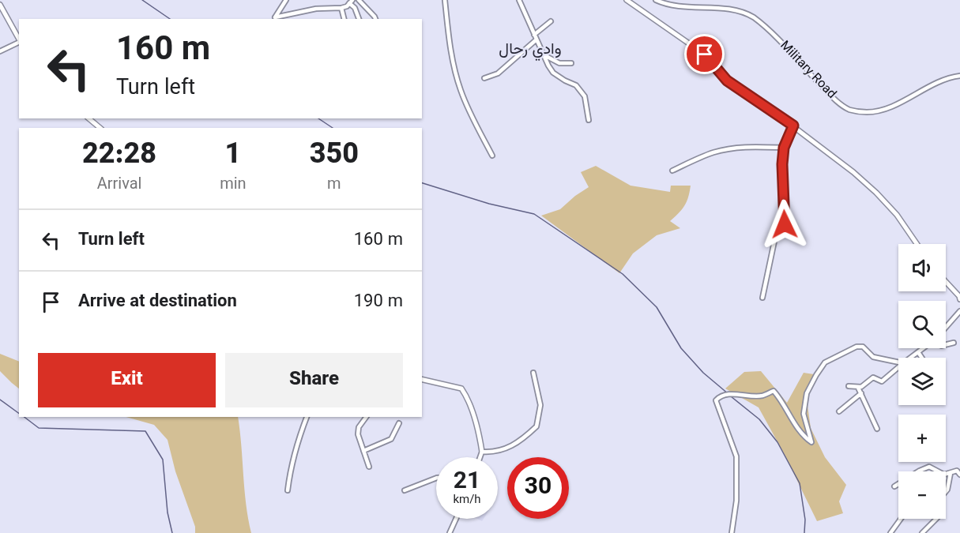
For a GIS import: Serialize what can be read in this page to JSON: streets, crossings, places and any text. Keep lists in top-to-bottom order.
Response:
{
  "streets": {
    "street": ["Military Road"]
  },
  "districts": ["وادي رحال"],
  "page": {
    "turn": ["160 m", "Turn left"],
    "eta": [
      "22:28",
      "Arrival",
      "1",
      "min",
      "350",
      "m"
    ],
    "list": [
      {
        "name": "Turn left",
        "value": "160 m"
      },
      {
        "name": "Arrive at destination",
        "value": "190 m"
      }
    ],
    "map_buttons": ["+", "−"],
    "buttons": ["Exit", "Share"],
    "speed": "21 km/h",
    "limit": "30"
  }
}
